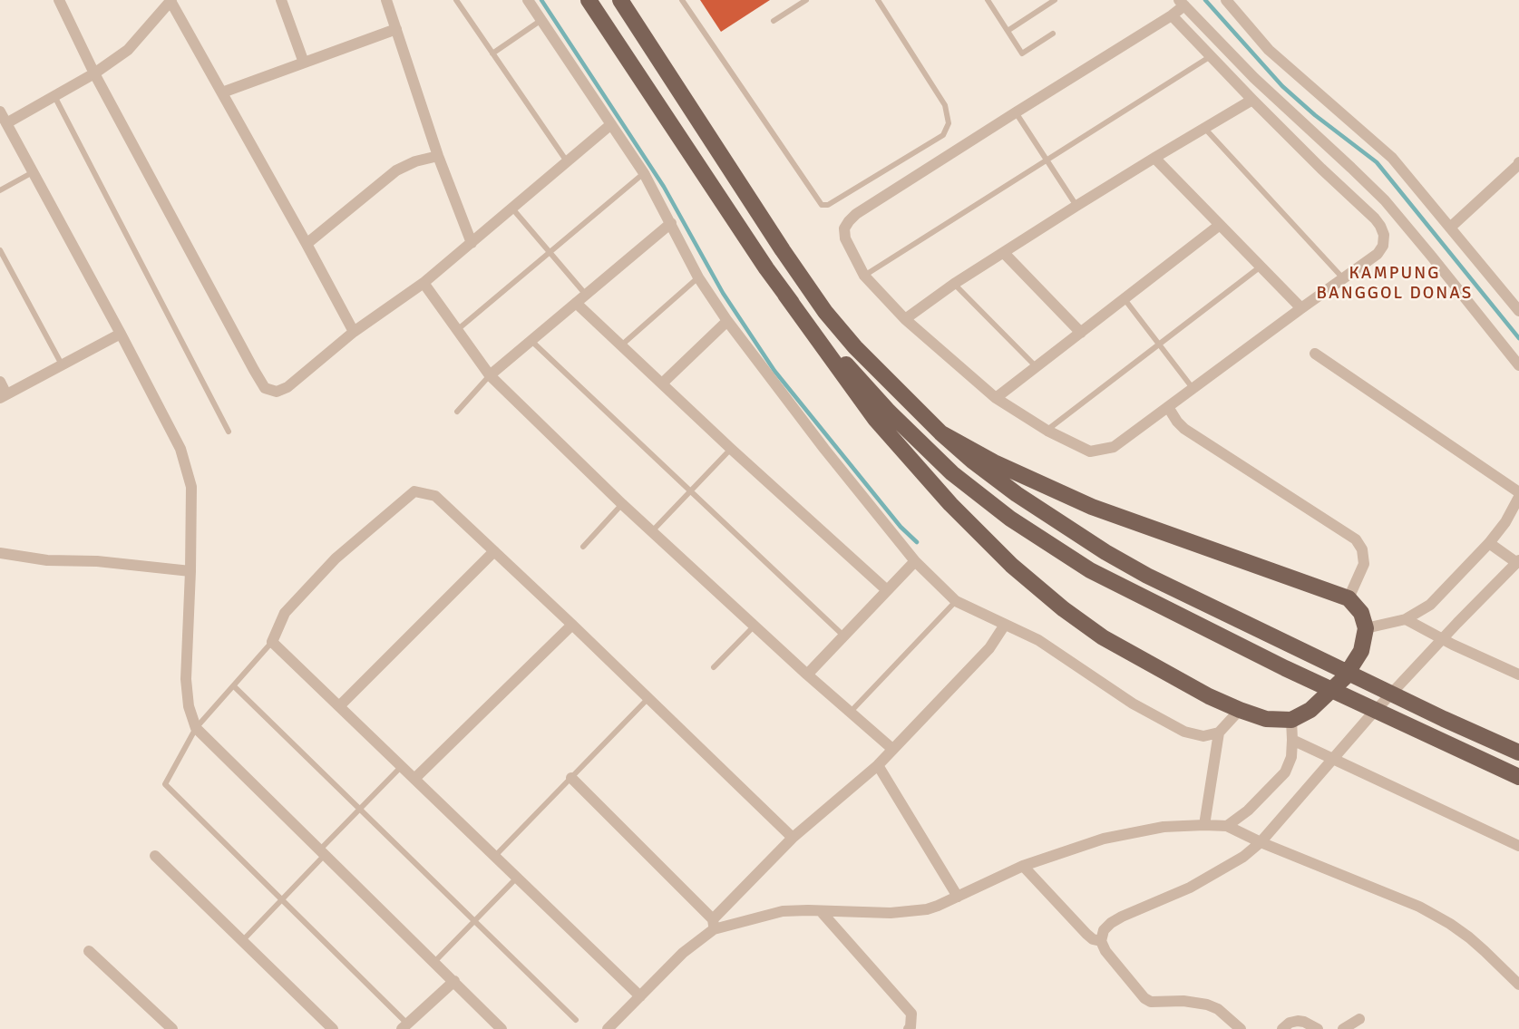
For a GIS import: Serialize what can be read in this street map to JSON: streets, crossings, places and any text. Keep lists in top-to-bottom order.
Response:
{
  "districts": ["KAMPUNG BANGGOL DONAS"]
}
